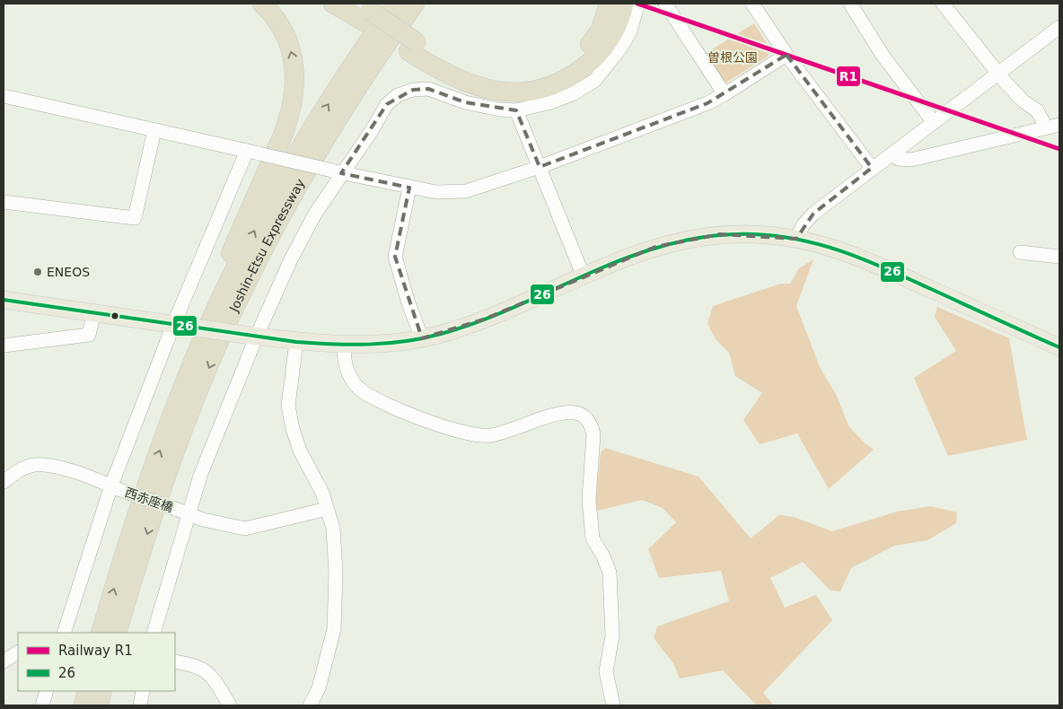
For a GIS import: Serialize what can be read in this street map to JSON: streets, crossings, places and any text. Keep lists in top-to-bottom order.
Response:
{
  "streets": {
    "highway": ["Joshin-Etsu Expressway"],
    "street": ["西赤座橋"]
  },
  "parks": ["曽根公園"],
  "places": ["ENEOS"],
  "lines": ["rail line R1", "transit line 26"],
  "legend": ["Railway R1", "26"]
}
